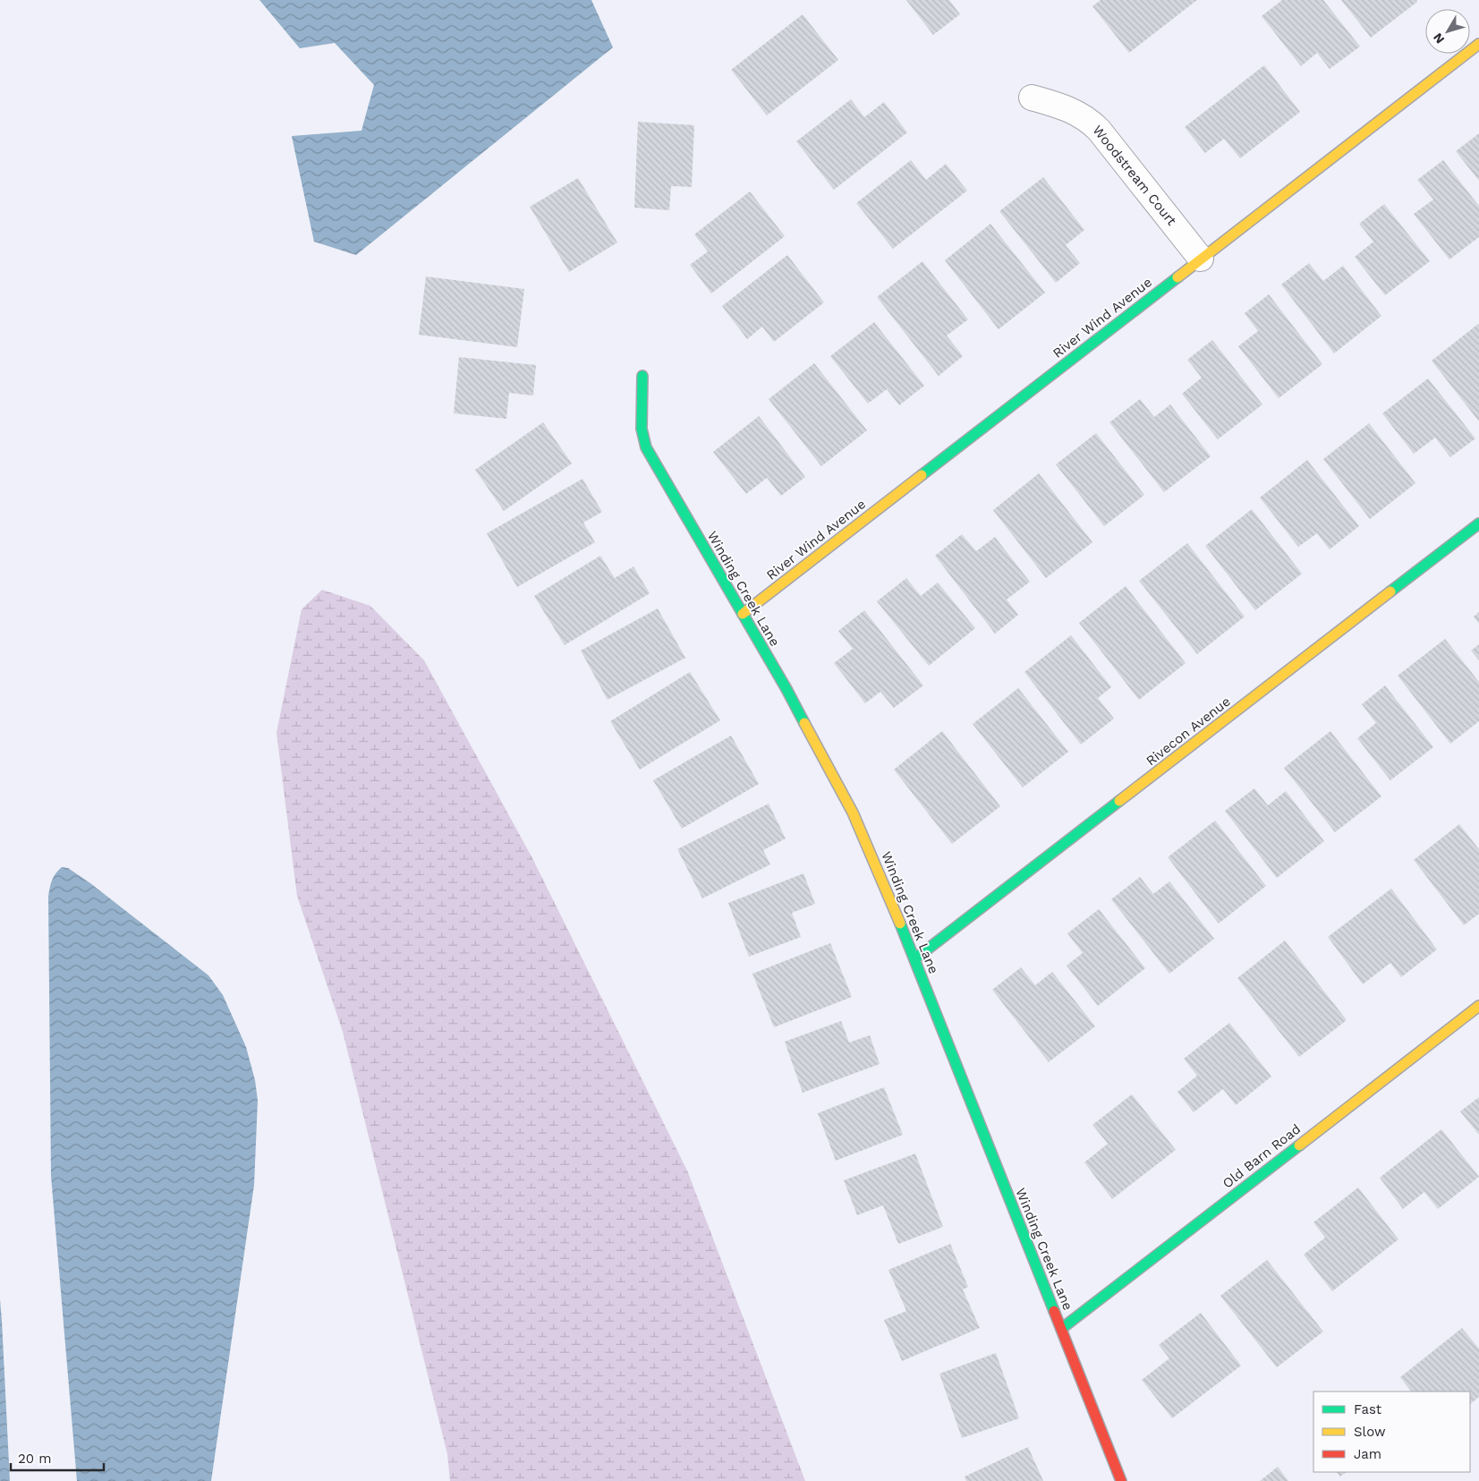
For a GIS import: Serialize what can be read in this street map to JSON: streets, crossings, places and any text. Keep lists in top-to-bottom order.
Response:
{
  "streets": {
    "street": [
      "Woodstream Court",
      "River Wind Avenue",
      "Winding Creek Lane",
      "Rivecon Avenue",
      "Old Barn Road"
    ]
  },
  "crossings": [
    ["Woodstream Court", "River Wind Avenue"],
    ["River Wind Avenue", "Winding Creek Lane"],
    ["Winding Creek Lane", "Rivecon Avenue"],
    ["Winding Creek Lane", "Old Barn Road"]
  ],
  "legend": ["Fast", "Slow", "Jam"],
  "scale_bar": "20 m",
  "north": "bottom left"
}
